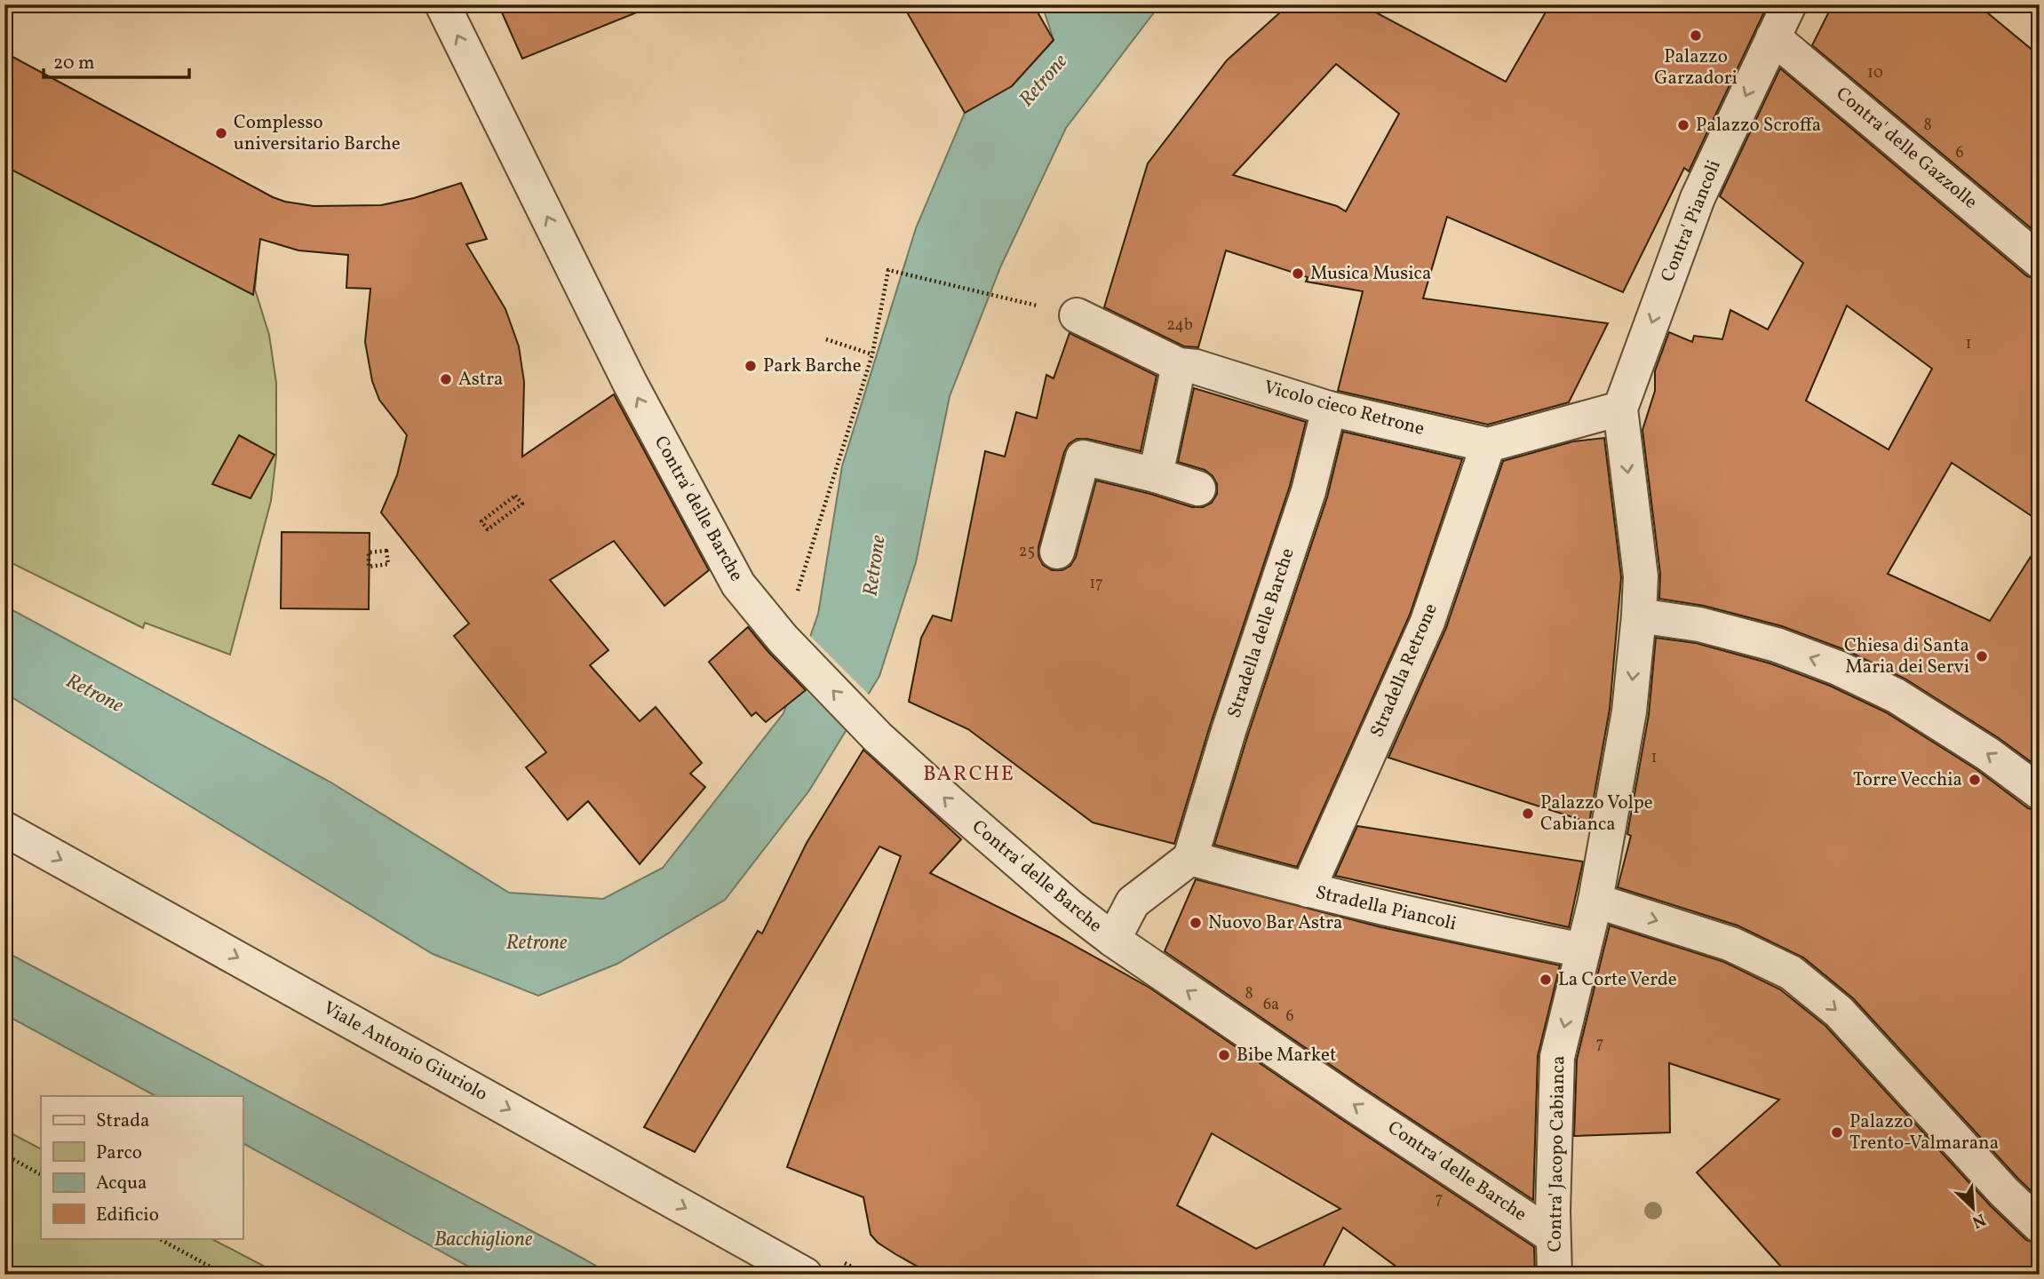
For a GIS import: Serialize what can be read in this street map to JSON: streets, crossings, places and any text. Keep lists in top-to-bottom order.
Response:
{
  "streets": {
    "street": [
      "Contra' delle Gazzolle",
      "Contra' Piancoli",
      "Vicolo cieco Retrone",
      "Contra' delle Barche",
      "Stradella delle Barche",
      "Stradella Retrone",
      "Stradella Piancoli",
      "Viale Antonio Giuriolo",
      "Contra' Jacopo Cabianca"
    ]
  },
  "crossings": [
    ["Contra' delle Gazzolle", "Contra' Piancoli"],
    ["Contra' Piancoli", "Vicolo cieco Retrone"],
    ["Contra' Piancoli", "Contra' Jacopo Cabianca"],
    ["Vicolo cieco Retrone", "Stradella delle Barche"],
    ["Vicolo cieco Retrone", "Stradella Retrone"],
    ["Vicolo cieco Retrone", "Contra' Jacopo Cabianca"],
    ["Contra' delle Barche", "Stradella delle Barche"],
    ["Contra' delle Barche", "Stradella Piancoli"],
    ["Contra' delle Barche", "Contra' Jacopo Cabianca"],
    ["Stradella delle Barche", "Stradella Piancoli"],
    ["Stradella Retrone", "Stradella Piancoli"],
    ["Stradella Piancoli", "Contra' Jacopo Cabianca"]
  ],
  "one_way": [
    "Contra' Piancoli",
    "Contra' delle Barche",
    "Viale Antonio Giuriolo",
    "Contra' Jacopo Cabianca"
  ],
  "districts": ["BARCHE"],
  "water": ["Retrone", "Bacchiglione"],
  "places": [
    "Palazzo Garzadori",
    "Palazzo Scroffa",
    "Complesso universitario Barche",
    "Musica Musica",
    "Park Barche",
    "Astra",
    "Chiesa di Santa Maria dei Servi",
    "Torre Vecchia",
    "Palazzo Volpe Cabianca",
    "Nuovo Bar Astra",
    "La Corte Verde",
    "Bibe Market",
    "Palazzo Trento-Valmarana"
  ],
  "house_numbers": [
    "10",
    "8",
    "6",
    "24b",
    "1",
    "25",
    "17",
    "1",
    "8",
    "6a",
    "6",
    "7",
    "7"
  ],
  "legend": [
    "Strada",
    "Parco",
    "Acqua",
    "Edificio"
  ],
  "scale_bar": "20 m",
  "north": "bottom right"
}
